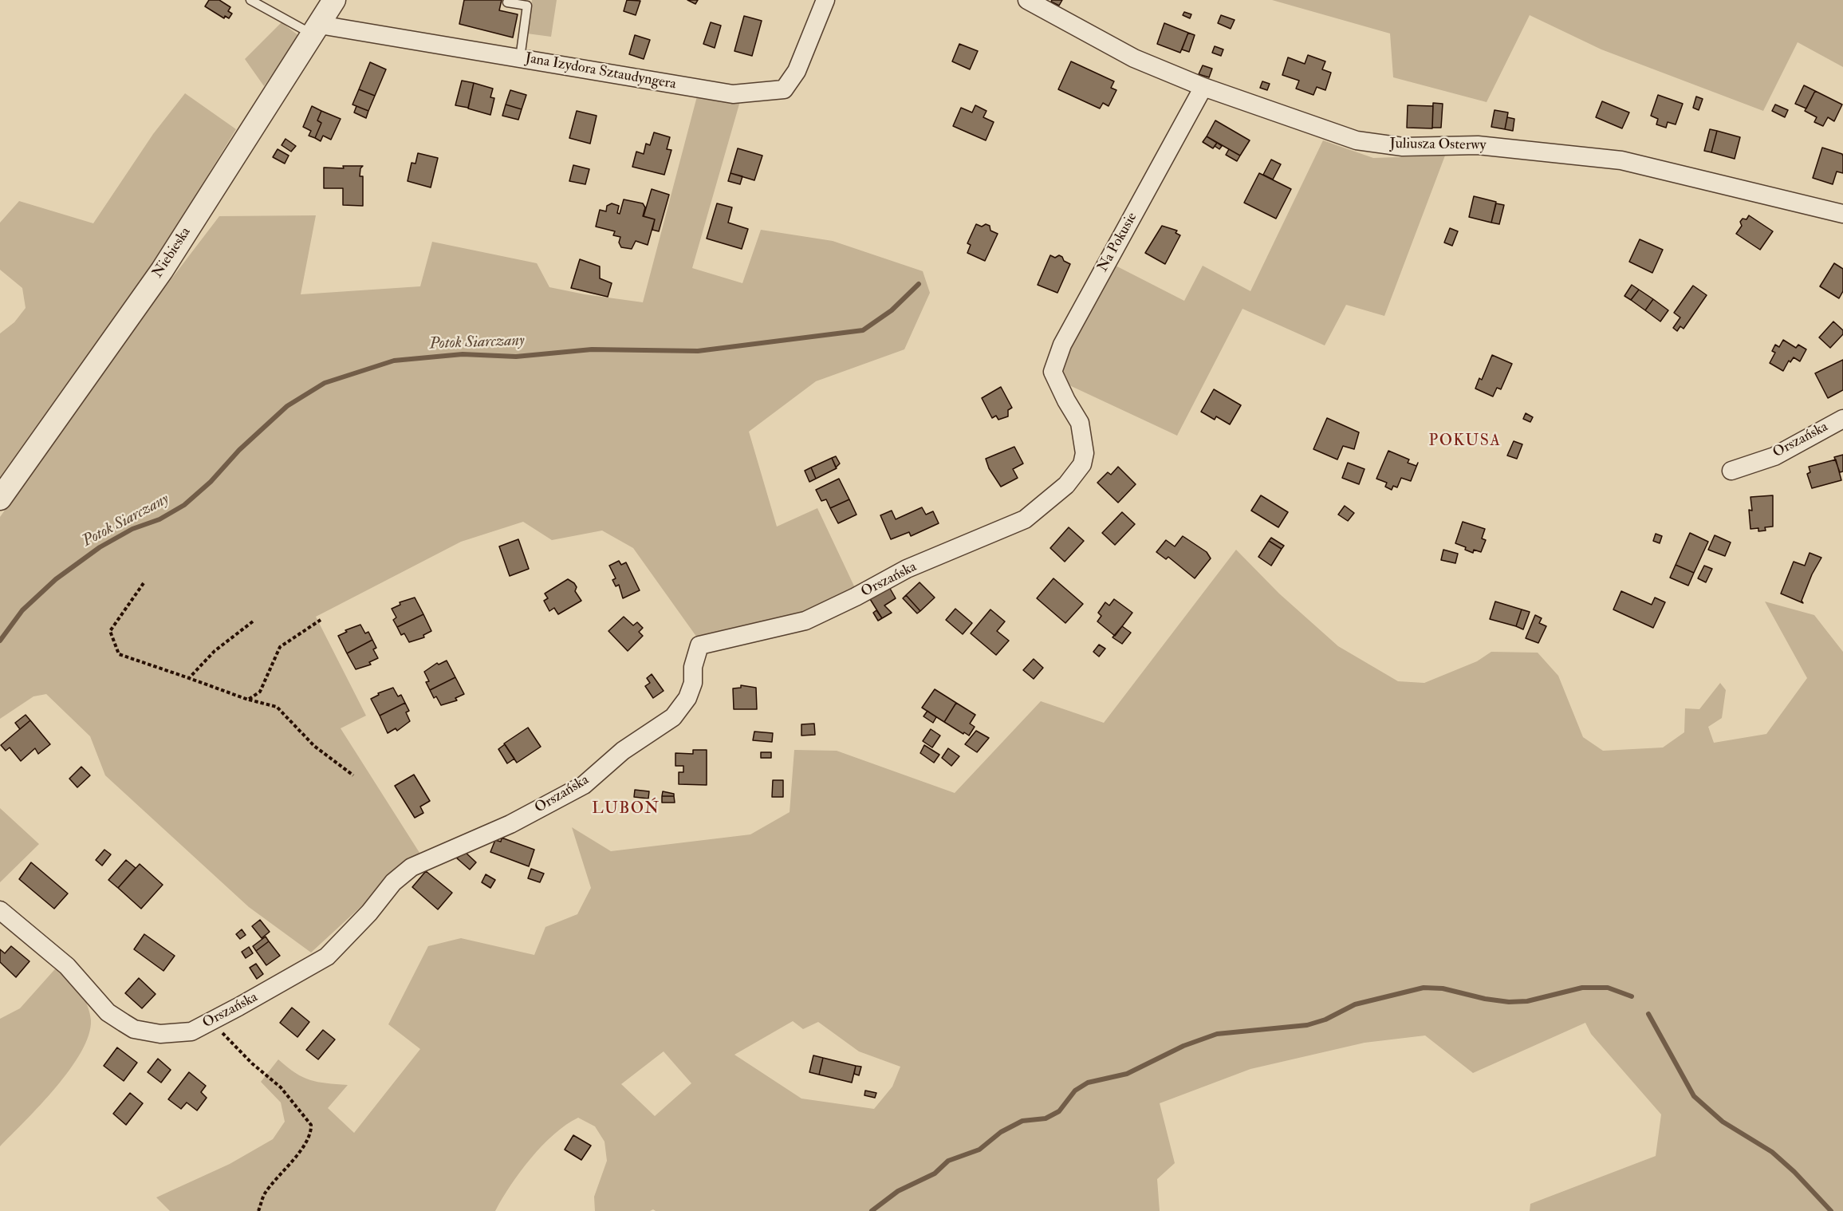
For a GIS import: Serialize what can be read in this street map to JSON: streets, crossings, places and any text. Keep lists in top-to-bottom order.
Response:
{
  "streets": {
    "street": [
      "Jana Izydora Sztaudyngera",
      "Juliusza Osterwy",
      "Na Pokusie",
      "Niebieska",
      "Orszańska"
    ]
  },
  "crossings": [
    ["Jana Izydora Sztaudyngera", "Niebieska"],
    ["Juliusza Osterwy", "Na Pokusie"],
    ["Na Pokusie", "Orszańska"]
  ],
  "districts": ["POKUSA", "LUBOŃ"],
  "water": ["Potok Siarczany"]
}
